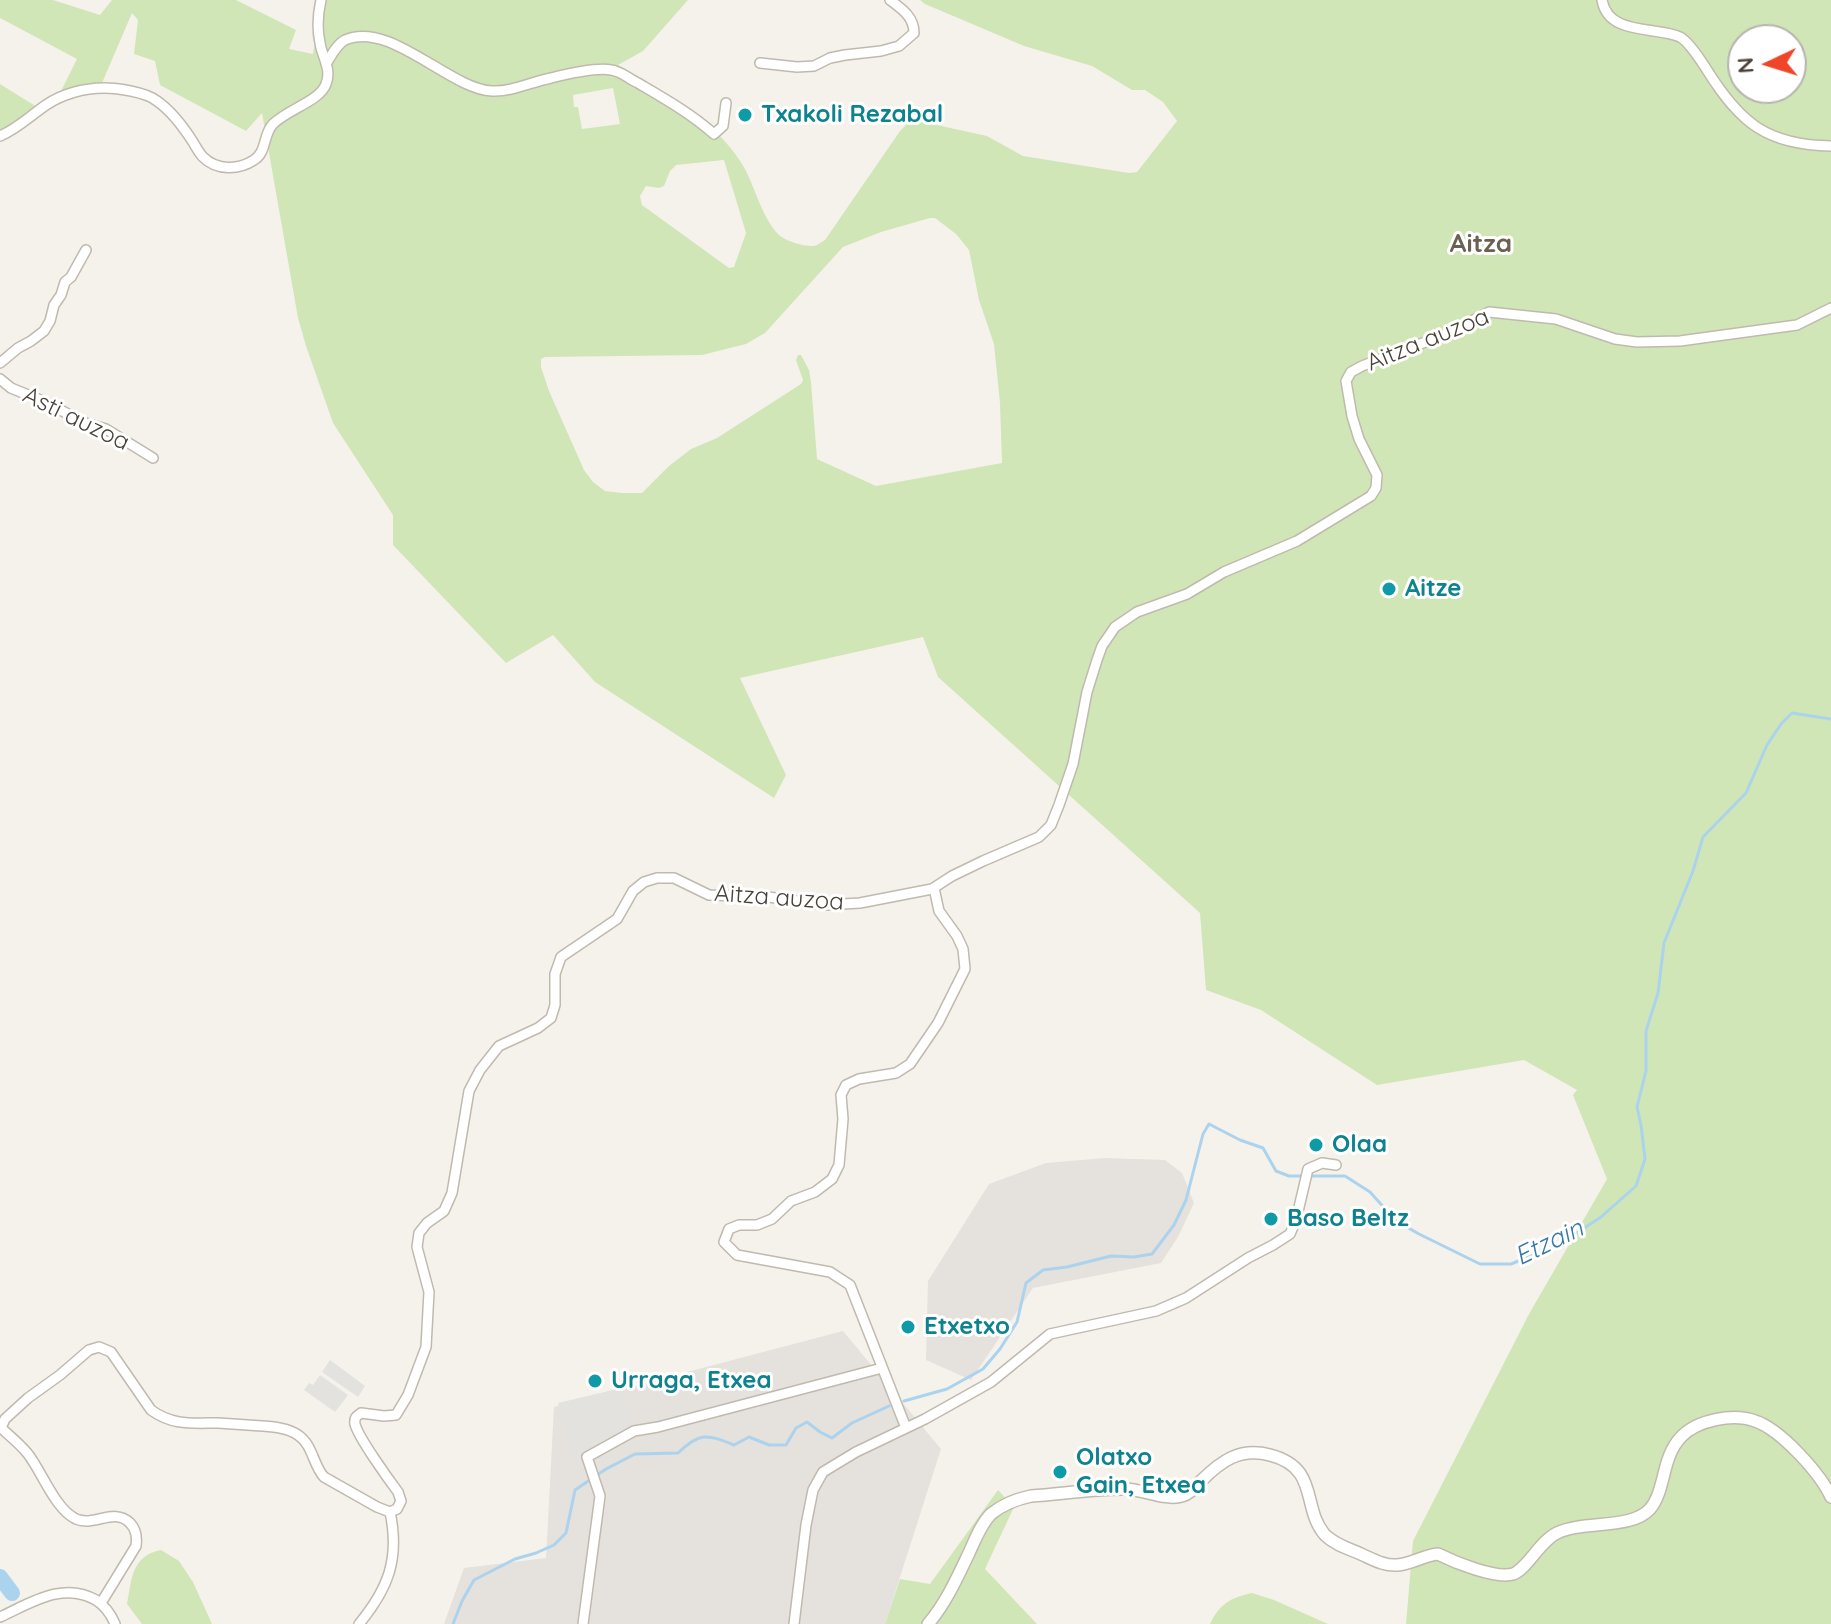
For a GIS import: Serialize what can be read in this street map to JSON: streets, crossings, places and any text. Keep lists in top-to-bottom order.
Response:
{
  "streets": {
    "street": ["Aitza auzoa", "Asti auzoa"]
  },
  "districts": ["Aitza"],
  "water": ["Etzain"],
  "places": [
    "Txakoli Rezabal",
    "Aitze",
    "Olaa",
    "Baso Beltz",
    "Etxetxo",
    "Urraga, Etxea",
    "Olatxo Gain, Etxea"
  ],
  "north": "left"
}
